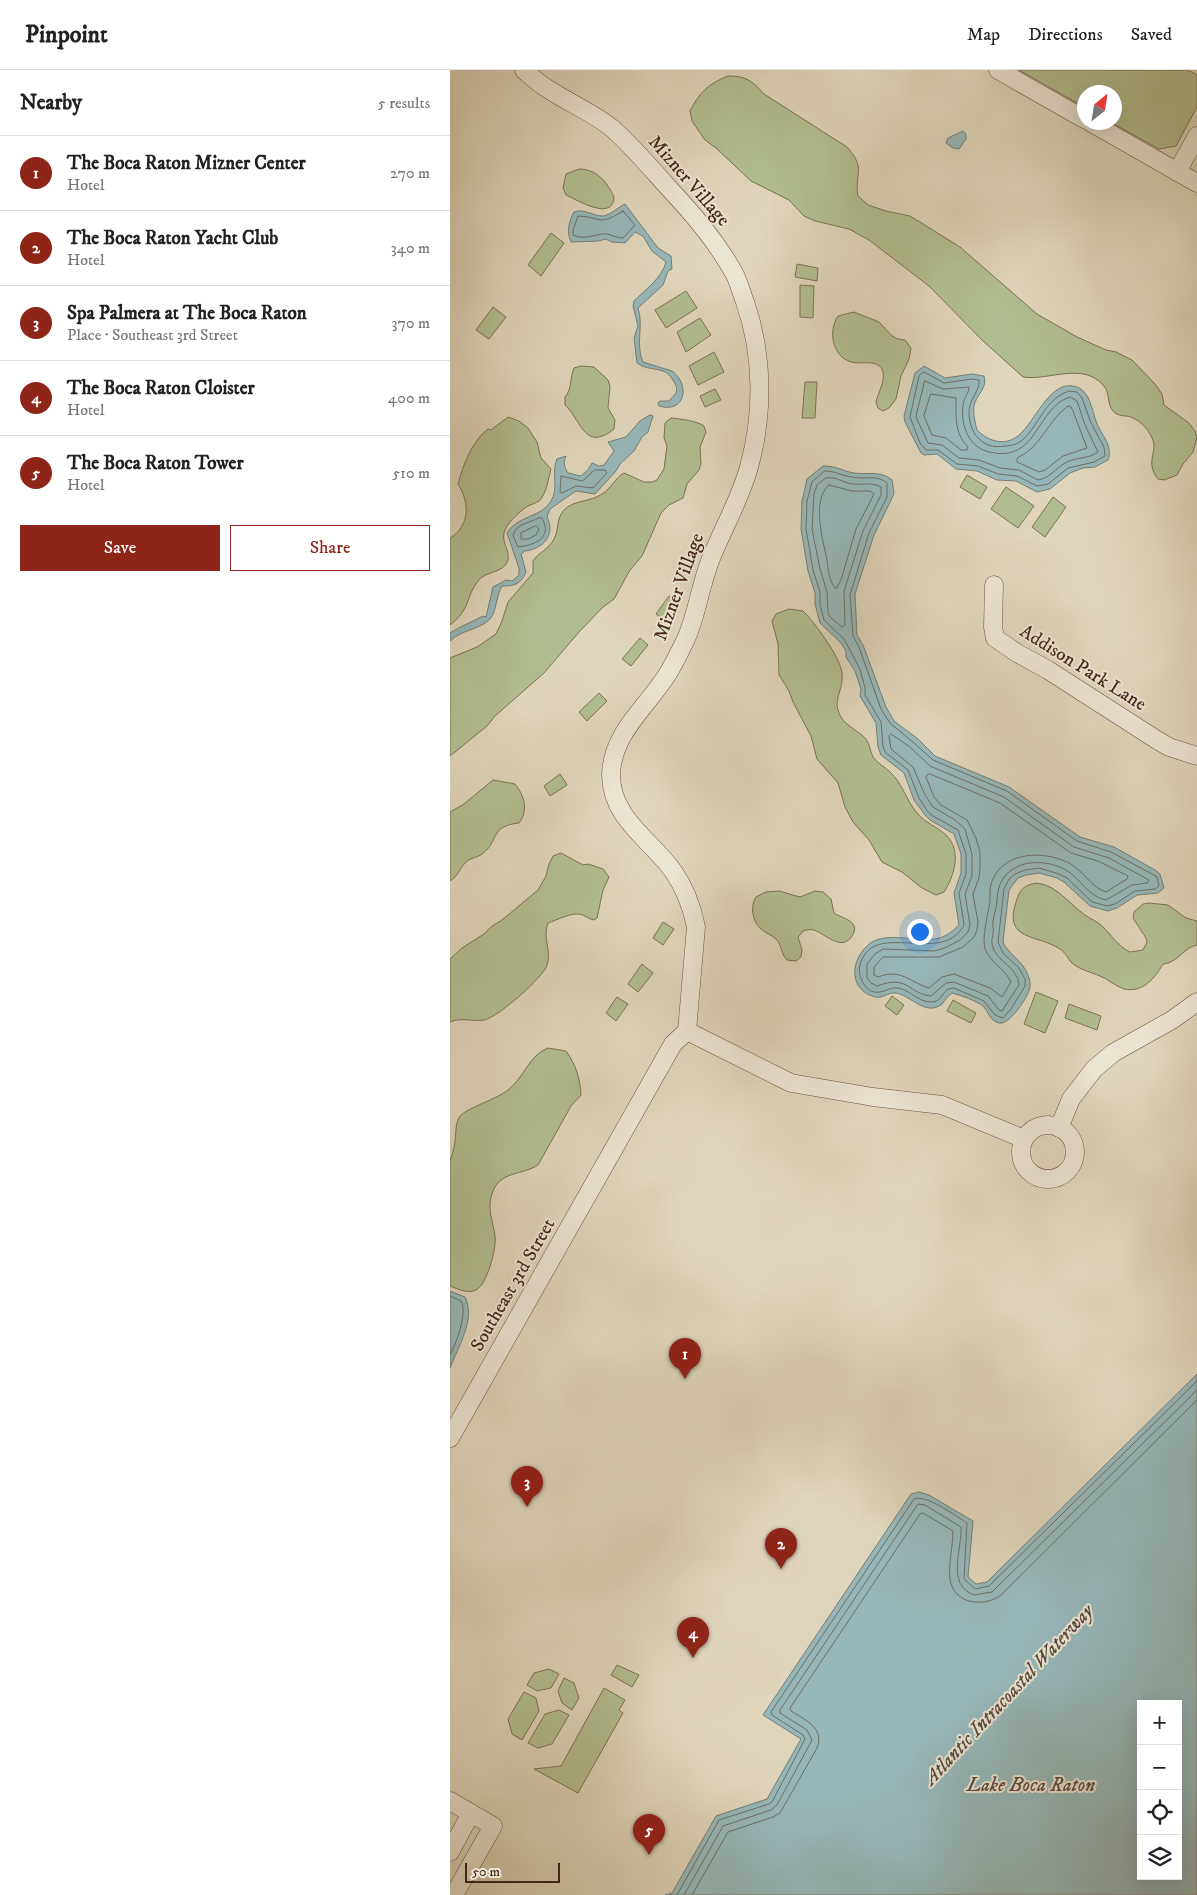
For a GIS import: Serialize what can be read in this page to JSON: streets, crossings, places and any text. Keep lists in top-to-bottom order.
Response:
{
  "streets": {
    "street": ["Mizner Village", "Addison Park Lane", "Southeast 3rd Street"]
  },
  "crossings": [
    ["Mizner Village", "Southeast 3rd Street"]
  ],
  "water": ["Atlantic Intracoastal Waterway", "Lake Boca Raton"],
  "scale_bar": "50 m",
  "north": "top right",
  "page": {
    "header": "Pinpoint",
    "nav": ["Map", "Directions", "Saved"],
    "heading": ["Nearby", "5 results"],
    "list": [
      {
        "mark": "1",
        "name": "The Boca Raton Mizner Center",
        "note": "Hotel",
        "value": "270 m"
      },
      {
        "mark": "2",
        "name": "The Boca Raton Yacht Club",
        "note": "Hotel",
        "value": "340 m"
      },
      {
        "mark": "3",
        "name": "Spa Palmera at The Boca Raton",
        "note": "Place · Southeast 3rd Street",
        "value": "370 m"
      },
      {
        "mark": "4",
        "name": "The Boca Raton Cloister",
        "note": "Hotel",
        "value": "400 m"
      },
      {
        "mark": "5",
        "name": "The Boca Raton Tower",
        "note": "Hotel",
        "value": "510 m"
      }
    ],
    "buttons": ["Save", "Share"],
    "pins": [
      "1",
      "3",
      "2",
      "4",
      "5"
    ],
    "map_buttons": ["+", "−"],
    "scale": "50 m"
  }
}
